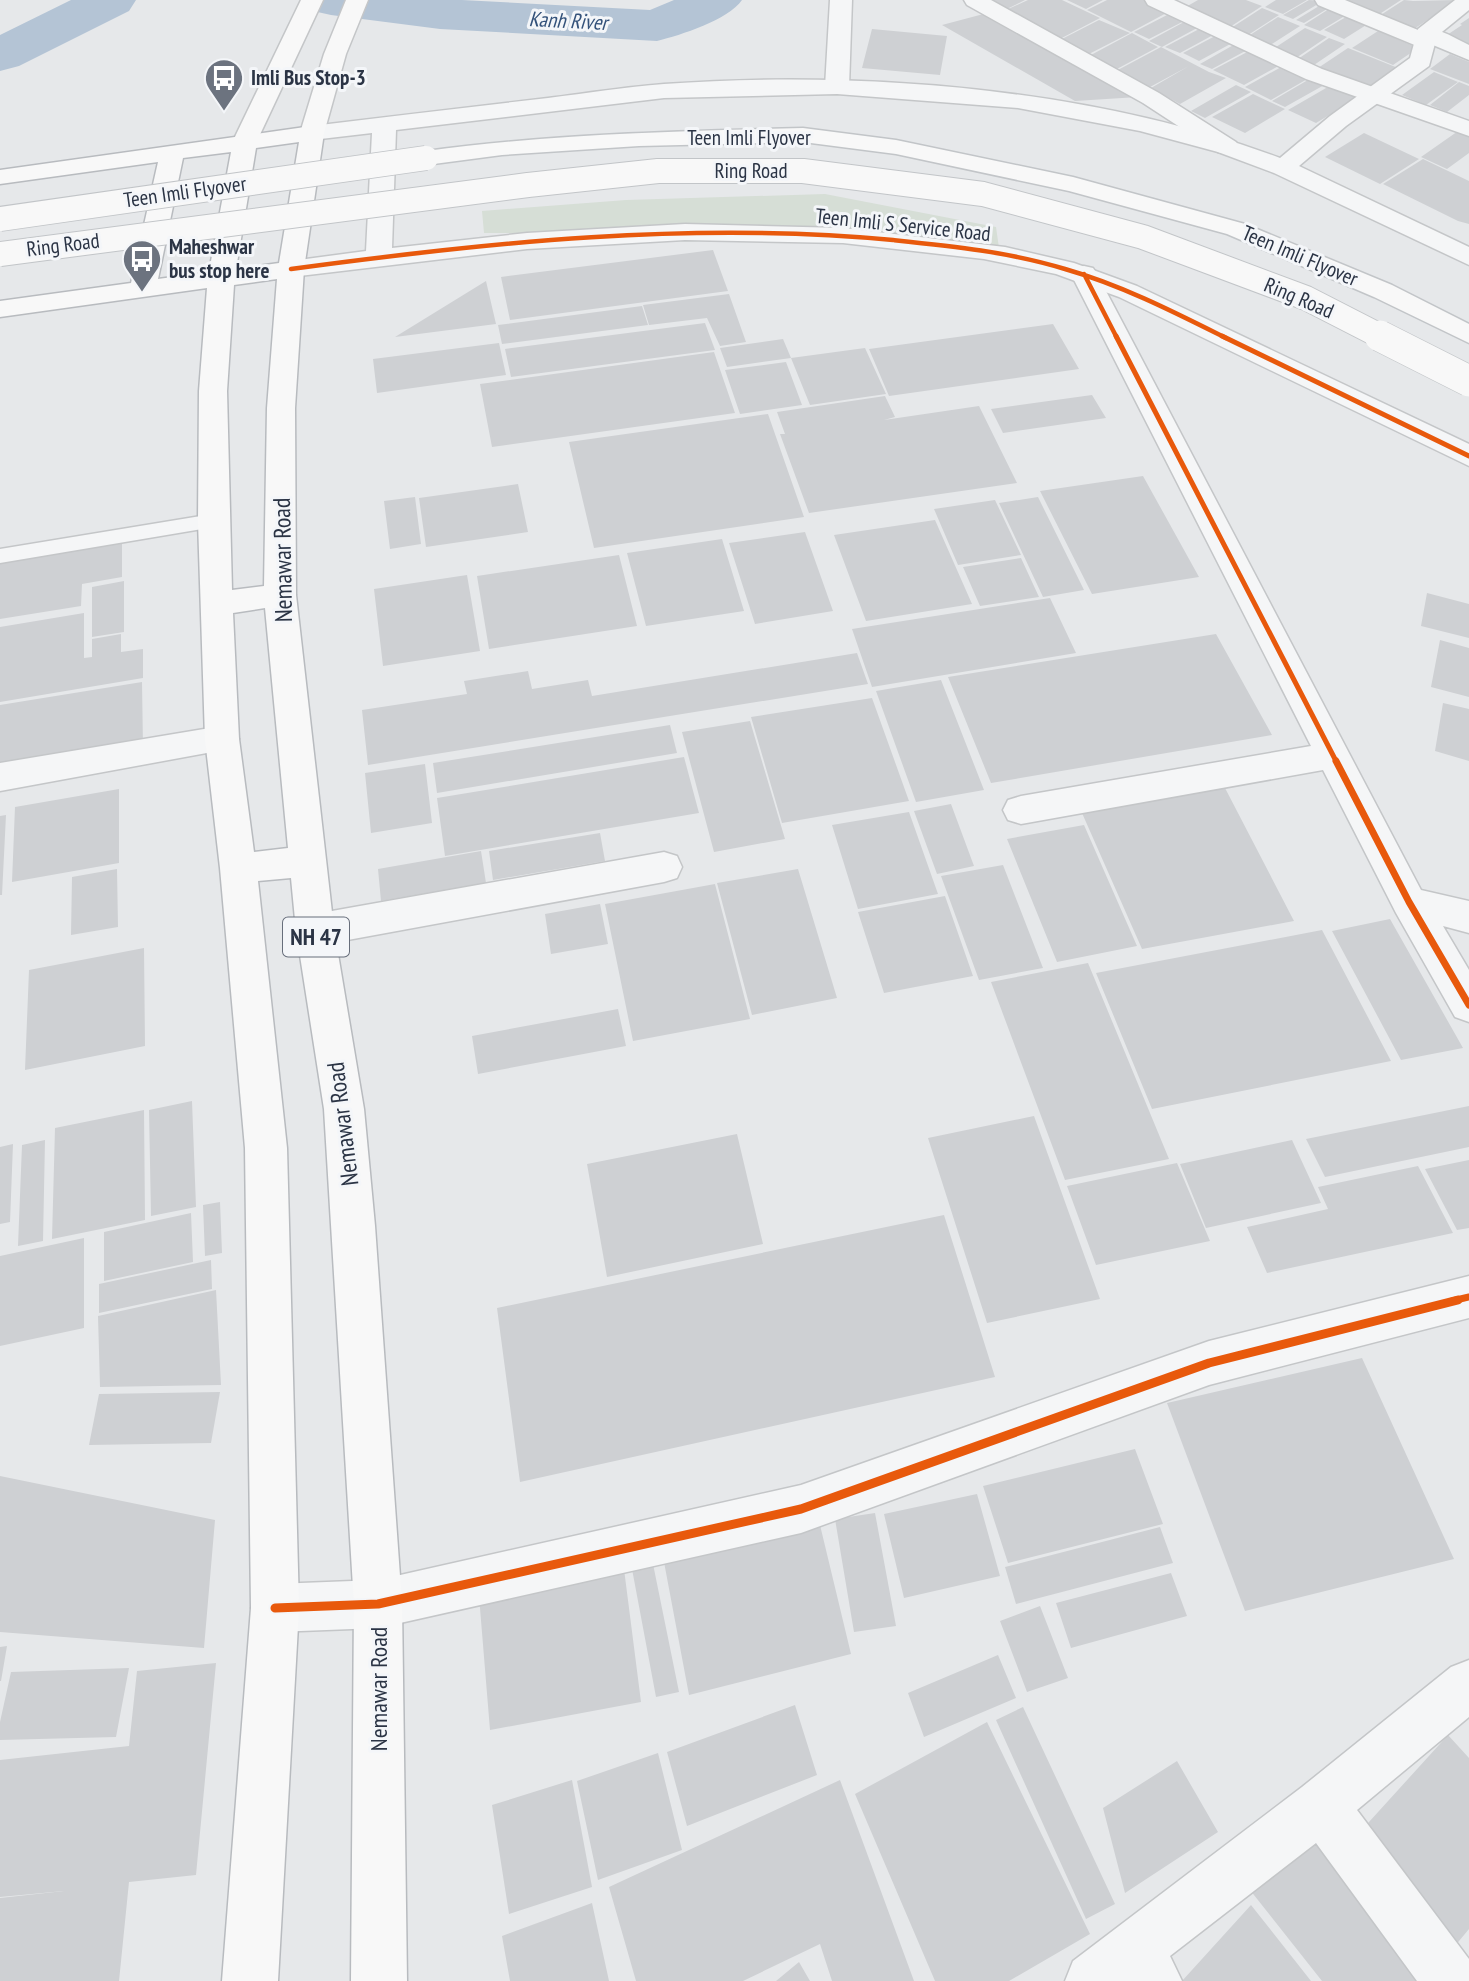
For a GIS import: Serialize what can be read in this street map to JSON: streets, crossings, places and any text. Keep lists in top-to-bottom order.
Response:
{
  "streets": {
    "main road": [
      "Teen Imli Flyover",
      "Ring Road",
      "Nemawar Road",
      "NH 47"
    ],
    "street": ["Teen Imli S Service Road"]
  },
  "crossings": [
    ["Teen Imli S Service Road", "Nemawar Road"]
  ],
  "water": ["Kanh River"],
  "places": {
    "bus stop": ["Imli Bus Stop-3", "Maheshwar bus stop here"]
  }
}
